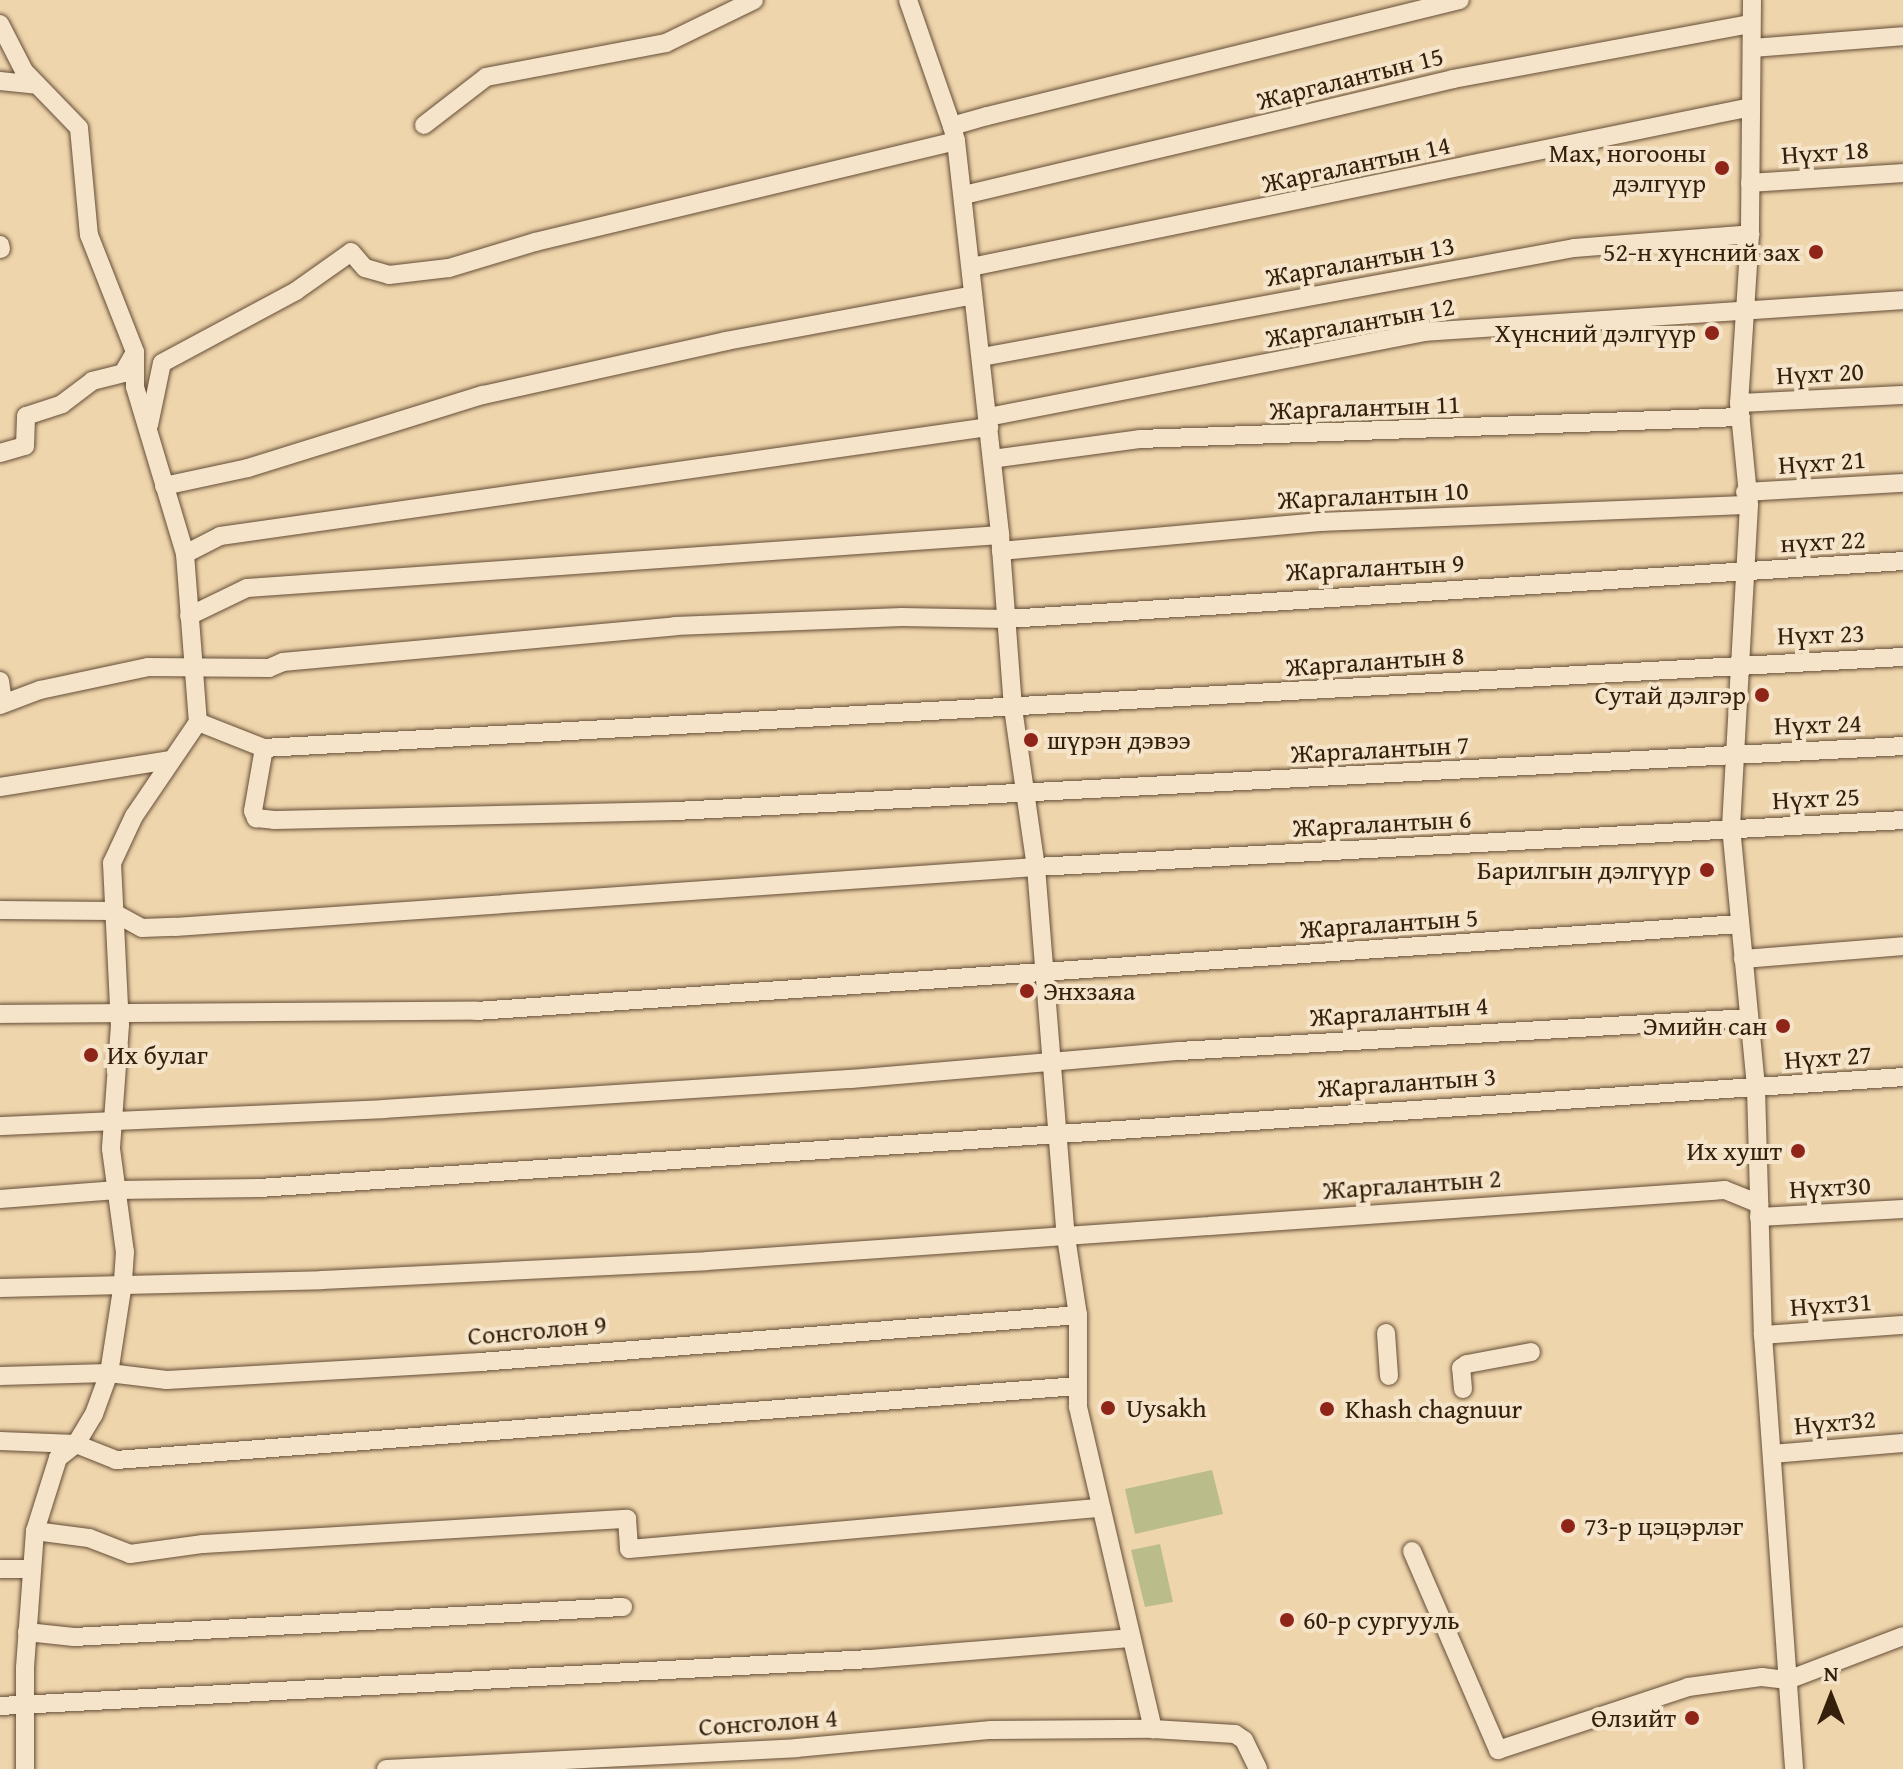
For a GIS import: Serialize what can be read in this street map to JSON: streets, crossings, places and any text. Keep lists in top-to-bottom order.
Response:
{
  "streets": {
    "street": [
      "Жаргалантын 15",
      "Нүхт 18",
      "Жаргалантын 14",
      "Жаргалантын 13",
      "Жаргалантын 12",
      "Нүхт 20",
      "Жаргалантын 11",
      "Нүхт 21",
      "Жаргалантын 10",
      "нүхт 22",
      "Жаргалантын 9",
      "Нүхт 23",
      "Жаргалантын 8",
      "Нүхт 24",
      "Жаргалантын 7",
      "Нүхт 25",
      "Жаргалантын 6",
      "Жаргалантын 5",
      "Жаргалантын 4",
      "Нүхт 27",
      "Жаргалантын 3",
      "Жаргалантын 2",
      "Нүхт30",
      "Нүхт31",
      "Сонсголон 9",
      "Нүхт32",
      "Сонсголон 4"
    ]
  },
  "crossings": [
    ["Нүхт 20", "Жаргалантын 11"],
    ["Нүхт 21", "Жаргалантын 10"],
    ["нүхт 22", "Жаргалантын 9"],
    ["Нүхт 23", "Жаргалантын 8"],
    ["Жаргалантын 8", "Жаргалантын 7"],
    ["Нүхт 24", "Жаргалантын 7"],
    ["Нүхт 25", "Жаргалантын 6"],
    ["Нүхт 27", "Жаргалантын 3"],
    ["Жаргалантын 2", "Нүхт30"]
  ],
  "places": [
    "Мах, ногооны дэлгүүр",
    "52-н хүнсний зах",
    "Хүнсний дэлгүүр",
    "Сутай дэлгэр",
    "шүрэн дэвээ",
    "Барилгын дэлгүүр",
    "Энхзаяа",
    "Эмийн сан",
    "Их булаг",
    "Их хушт",
    "Uysakh",
    "Khash chagnuur",
    "73-р цэцэрлэг",
    "60-р сургууль",
    "Өлзийт"
  ],
  "north": "top"
}
